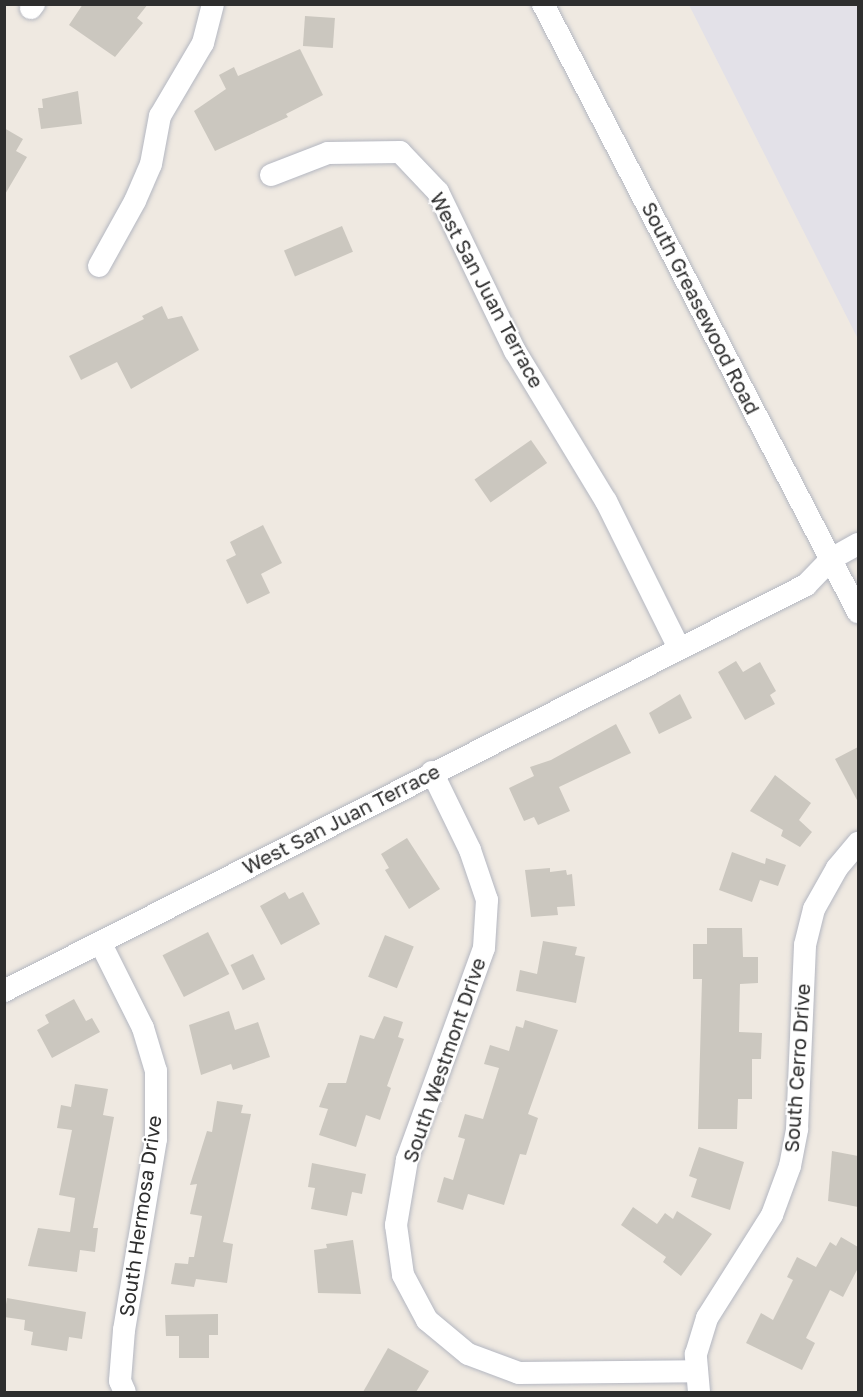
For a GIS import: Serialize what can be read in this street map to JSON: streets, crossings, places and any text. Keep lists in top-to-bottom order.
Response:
{
  "streets": {
    "street": [
      "West San Juan Terrace",
      "South Greasewood Road",
      "South Westmont Drive",
      "South Cerro Drive",
      "South Hermosa Drive"
    ]
  },
  "crossings": [
    ["West San Juan Terrace", "South Greasewood Road"],
    ["West San Juan Terrace", "South Westmont Drive"],
    ["West San Juan Terrace", "South Hermosa Drive"],
    ["South Westmont Drive", "South Cerro Drive"]
  ]
}
